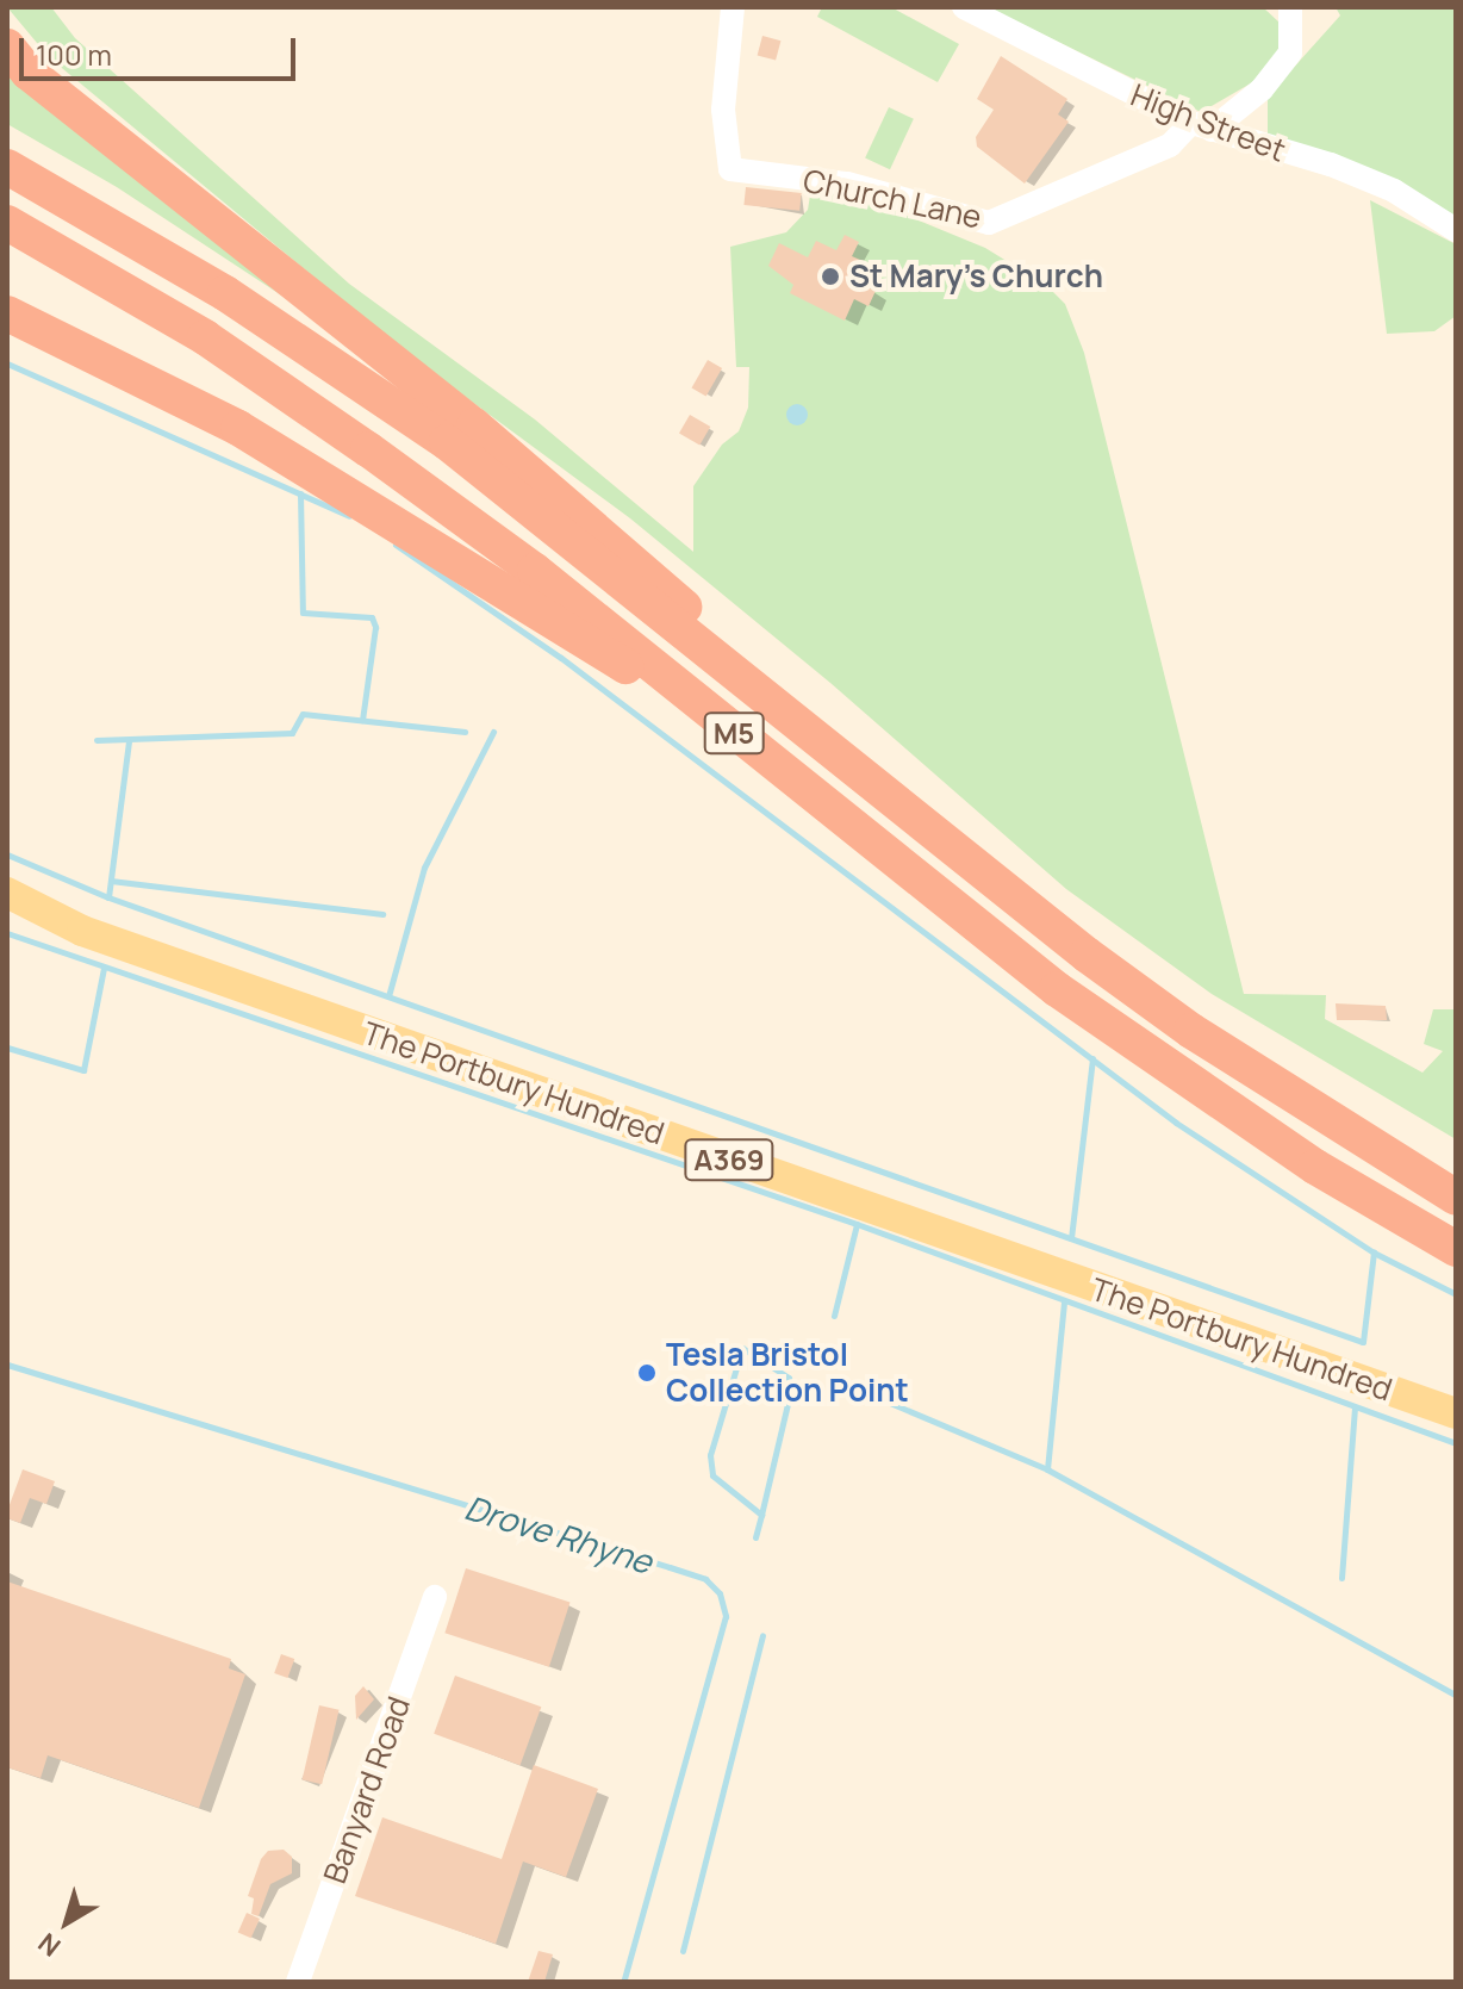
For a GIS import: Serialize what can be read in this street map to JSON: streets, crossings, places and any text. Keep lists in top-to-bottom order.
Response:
{
  "streets": {
    "highway": ["M5"],
    "main road": ["The Portbury Hundred", "A369"],
    "street": ["High Street", "Church Lane", "Banyard Road"]
  },
  "crossings": [
    ["High Street", "Church Lane"]
  ],
  "water": ["Drove Rhyne"],
  "places": ["St Mary's Church", "Tesla Bristol Collection Point"],
  "scale_bar": "100 m",
  "north": "bottom left"
}
